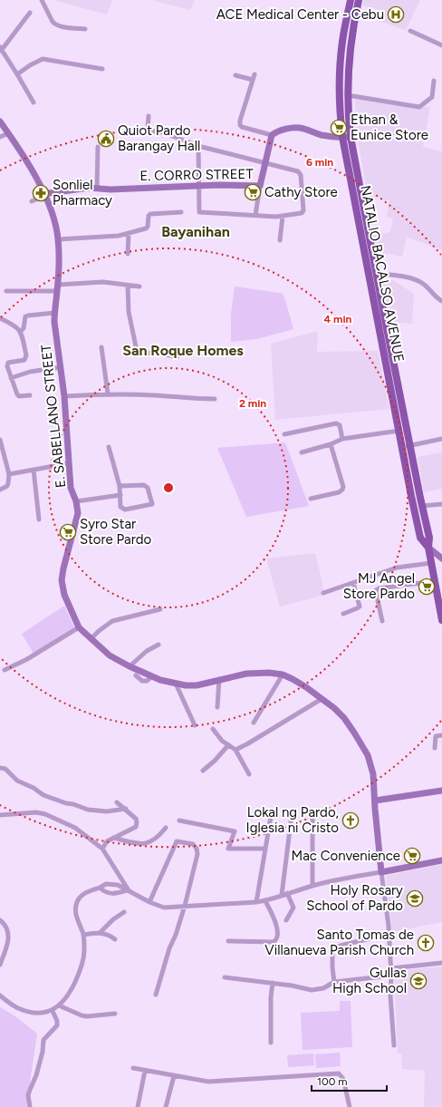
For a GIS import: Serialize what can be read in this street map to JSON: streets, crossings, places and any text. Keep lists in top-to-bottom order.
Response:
{
  "streets": {
    "main road": ["NATALIO BACALSO AVENUE"],
    "street": ["E. CORRO STREET", "E. SABELLANO STREET"]
  },
  "crossings": [
    ["E. CORRO STREET", "E. SABELLANO STREET"]
  ],
  "districts": ["Bayanihan", "San Roque Homes"],
  "places": {
    "hospital": ["ACE Medical Center - Cebu"],
    "supermarket": [
      "Ethan & Eunice Store",
      "Cathy Store",
      "Syro Star Store Pardo",
      "MJ Angel Store Pardo",
      "Mac Convenience"
    ],
    "public building": ["Quiot Pardo Barangay Hall"],
    "pharmacy": ["Sonliel Pharmacy"],
    "church": ["Lokal ng Pardo, Iglesia ni Cristo", "Santo Tomas de Villanueva Parish Church"],
    "school or university": ["Holy Rosary School of Pardo", "Gullas High School"]
  },
  "scale_bar": "100 m",
  "rings": ["6 min", "4 min", "2 min"]
}
